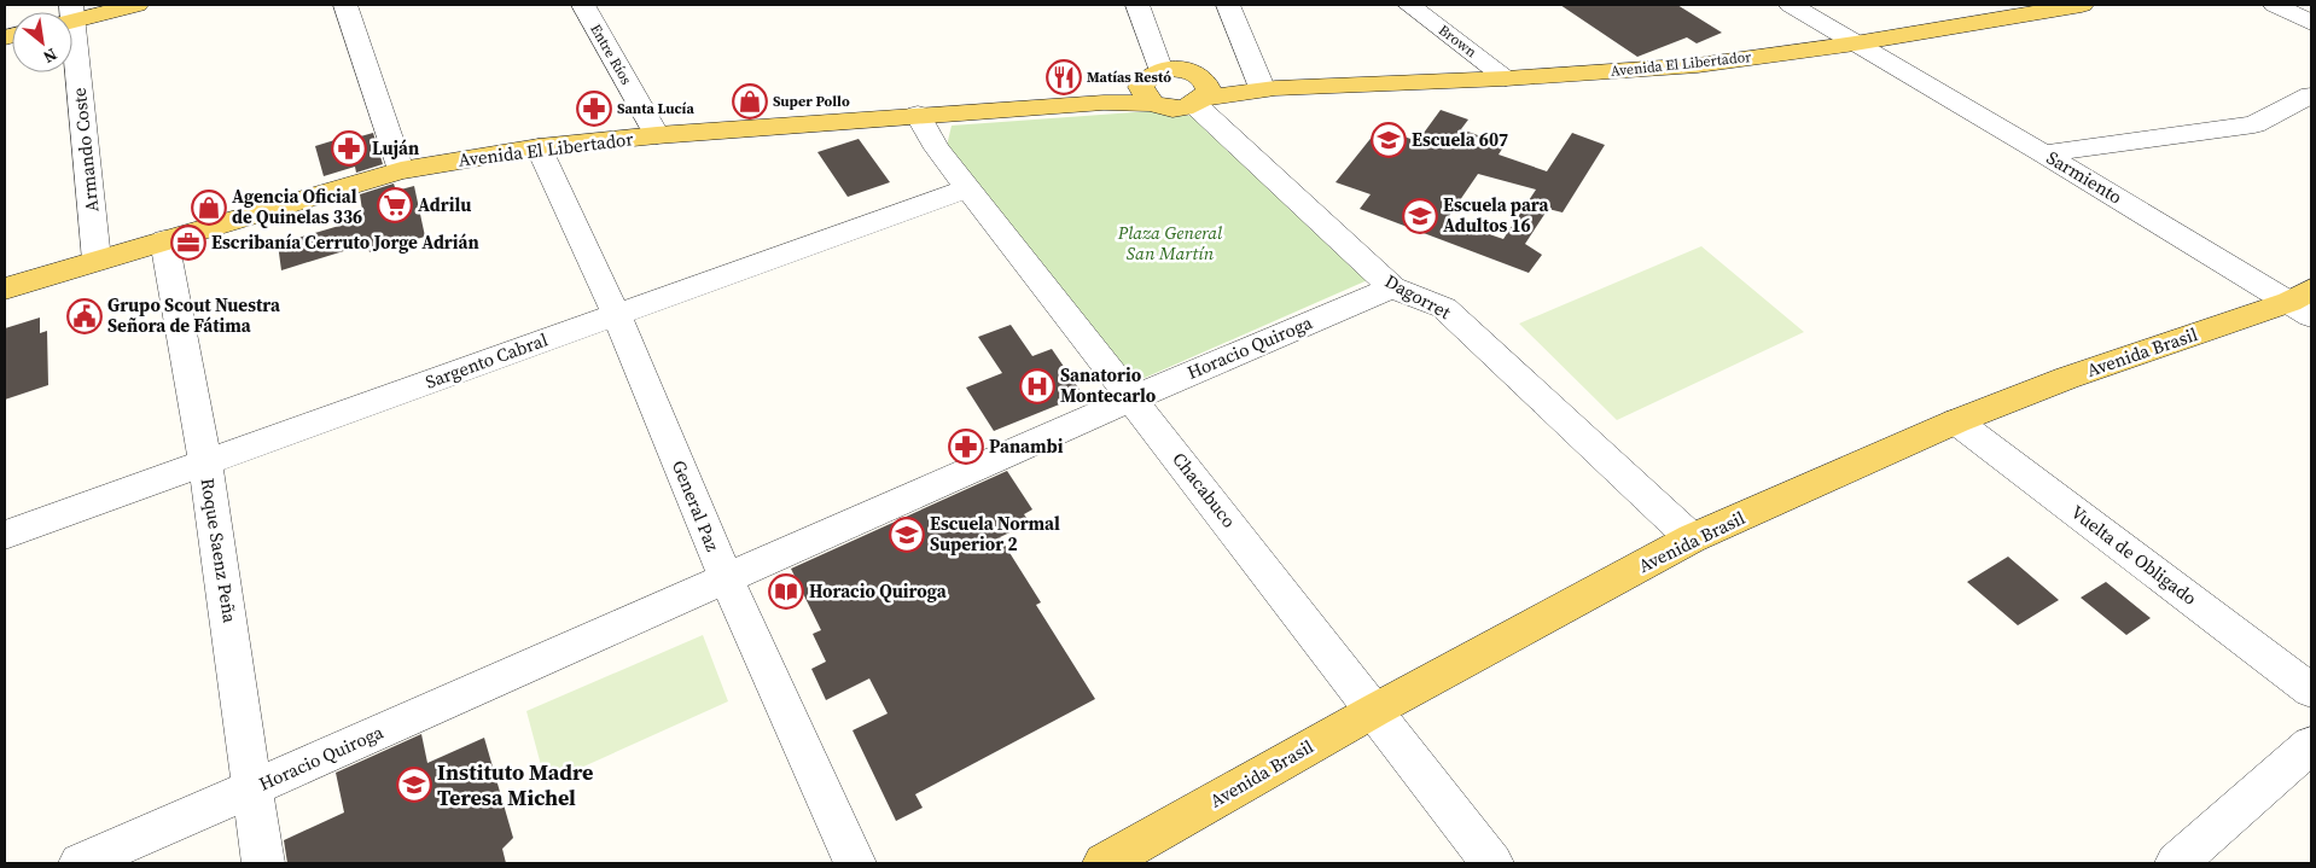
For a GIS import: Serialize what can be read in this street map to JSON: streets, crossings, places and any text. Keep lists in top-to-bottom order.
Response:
{
  "streets": {
    "main road": ["Avenida El Libertador", "Avenida Brasil"],
    "street": [
      "Brown",
      "Entre Ríos",
      "Armando Coste",
      "Sarmiento",
      "Dagorret",
      "Horacio Quiroga",
      "Sargento Cabral",
      "Chacabuco",
      "General Paz",
      "Roque Saenz Peña",
      "Vuelta de Obligado"
    ]
  },
  "crossings": [
    ["Brown", "Avenida El Libertador"],
    ["Entre Ríos", "Avenida El Libertador"],
    ["Avenida El Libertador", "Armando Coste"],
    ["Avenida El Libertador", "Sarmiento"],
    ["Avenida El Libertador", "Dagorret"],
    ["Avenida El Libertador", "Chacabuco"],
    ["Avenida El Libertador", "General Paz"],
    ["Avenida El Libertador", "Roque Saenz Peña"],
    ["Sarmiento", "Avenida Brasil"],
    ["Dagorret", "Horacio Quiroga"],
    ["Dagorret", "Avenida Brasil"],
    ["Horacio Quiroga", "Chacabuco"],
    ["Horacio Quiroga", "General Paz"],
    ["Horacio Quiroga", "Roque Saenz Peña"],
    ["Avenida Brasil", "Chacabuco"],
    ["Avenida Brasil", "Vuelta de Obligado"],
    ["Sargento Cabral", "Chacabuco"],
    ["Sargento Cabral", "General Paz"],
    ["Sargento Cabral", "Roque Saenz Peña"]
  ],
  "parks": ["Plaza General San Martín"],
  "places": {
    "restaurant": ["Matías Restó"],
    "shop": ["Super Pollo", "Agencia Oficial de Quinelas 336"],
    "pharmacy": ["Santa Lucía", "Luján", "Panambi"],
    "school or university": [
      "Escuela 607",
      "Escuela para Adultos 16",
      "Escuela Normal Superior 2",
      "Instituto Madre Teresa Michel"
    ],
    "supermarket": ["Adrilu"],
    "office": ["Escribanía Cerruto Jorge Adrián"],
    "public building": ["Grupo Scout Nuestra Señora de Fátima"],
    "hospital": ["Sanatorio Montecarlo"],
    "library": ["Horacio Quiroga"]
  },
  "north": "bottom right"
}
